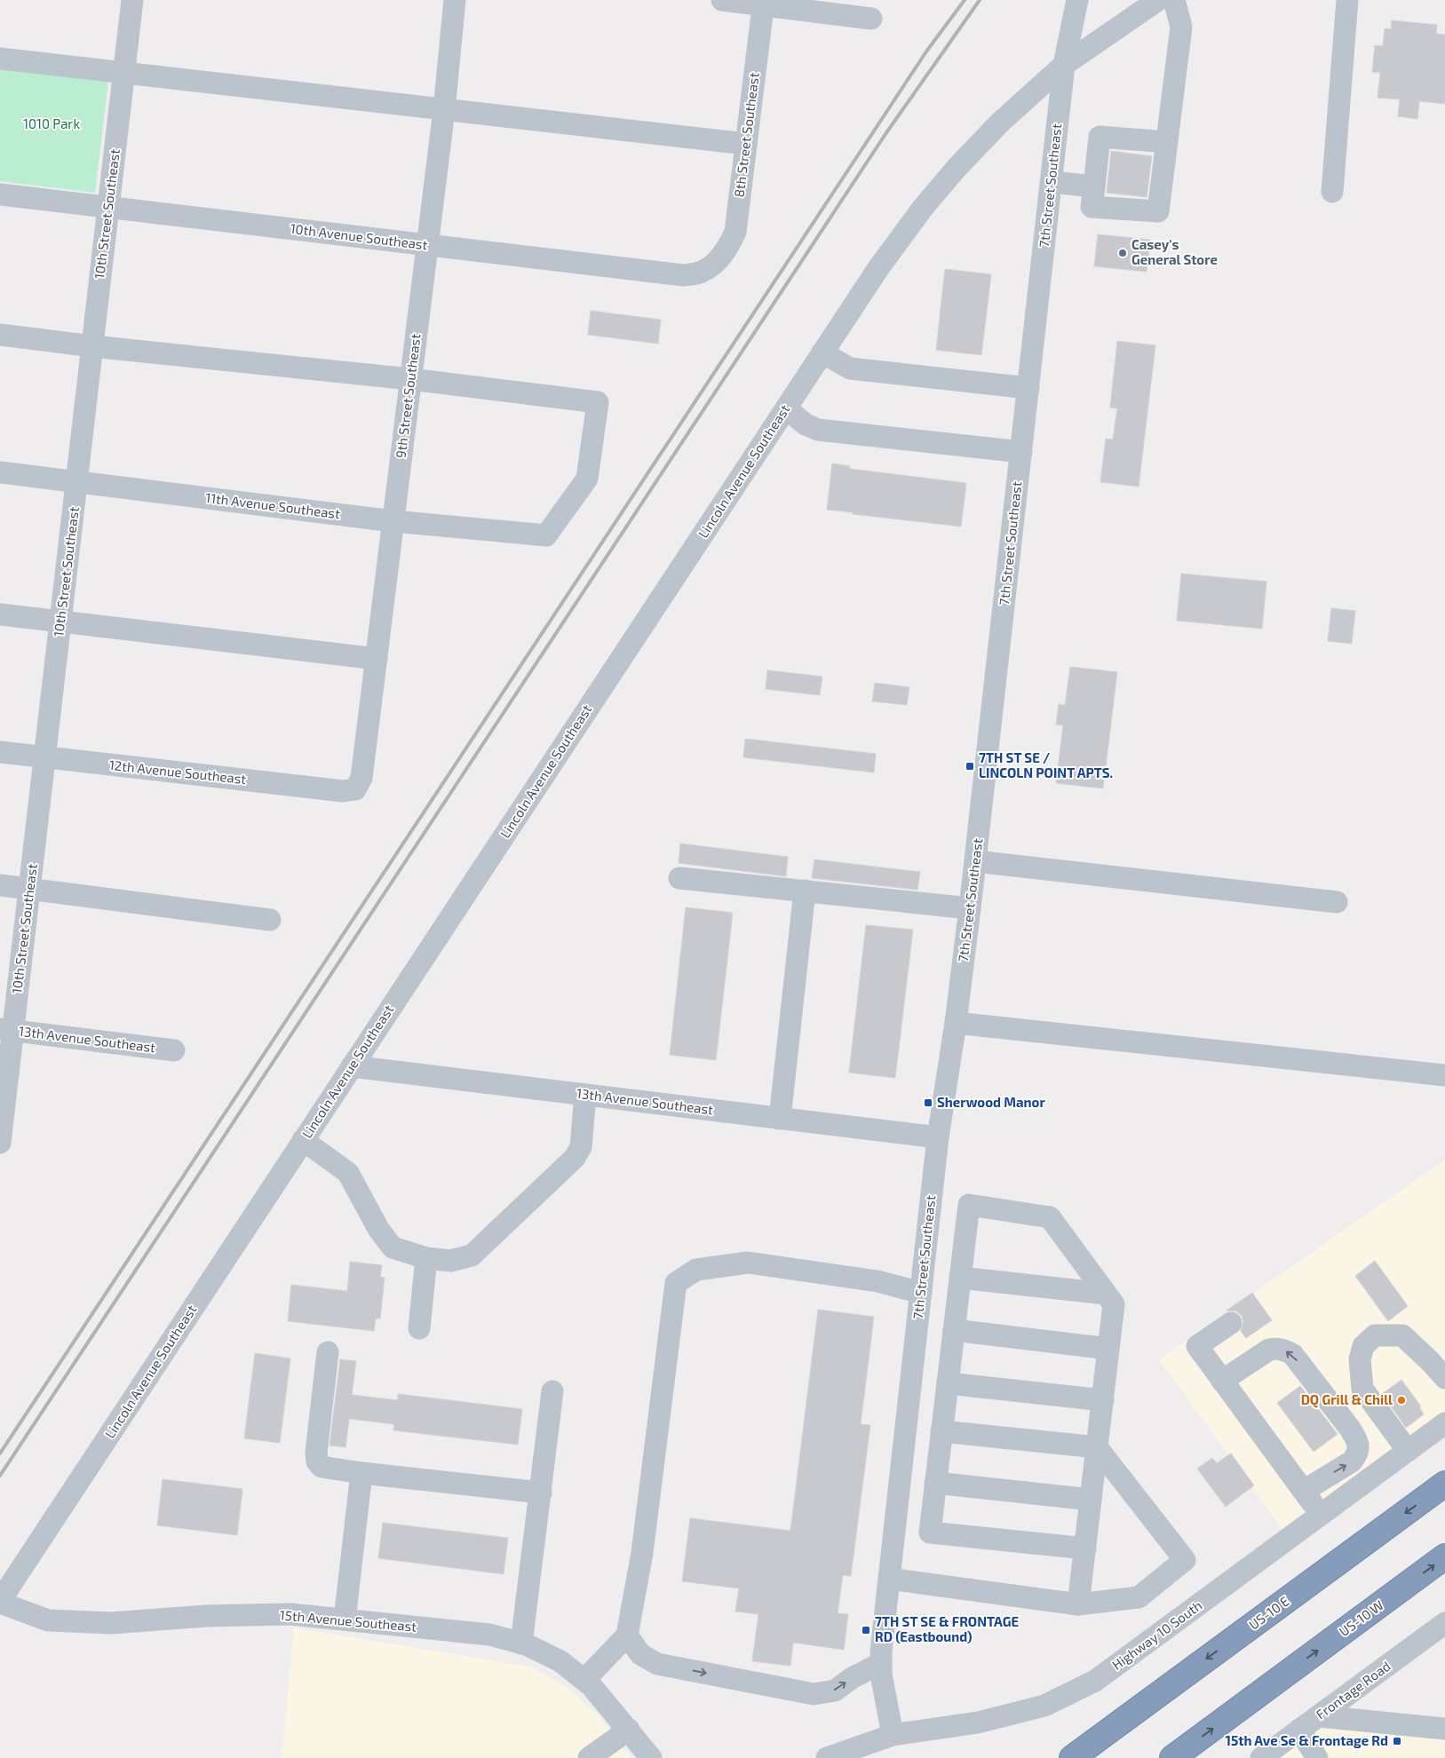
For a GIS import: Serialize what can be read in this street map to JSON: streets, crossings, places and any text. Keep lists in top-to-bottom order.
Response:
{
  "streets": {
    "highway": ["US-10 E", "US-10 W"],
    "street": [
      "8th Street Southeast",
      "7th Street Southeast",
      "10th Street Southeast",
      "10th Avenue Southeast",
      "9th Street Southeast",
      "Lincoln Avenue Southeast",
      "11th Avenue Southeast",
      "12th Avenue Southeast",
      "13th Avenue Southeast",
      "15th Avenue Southeast",
      "Highway 10 South",
      "Frontage Road"
    ]
  },
  "crossings": [
    ["8th Street Southeast", "10th Avenue Southeast"],
    ["7th Street Southeast", "Lincoln Avenue Southeast"],
    ["7th Street Southeast", "13th Avenue Southeast"],
    ["7th Street Southeast", "Highway 10 South"],
    ["10th Street Southeast", "10th Avenue Southeast"],
    ["10th Street Southeast", "11th Avenue Southeast"],
    ["10th Street Southeast", "12th Avenue Southeast"],
    ["10th Street Southeast", "13th Avenue Southeast"],
    ["10th Avenue Southeast", "9th Street Southeast"],
    ["9th Street Southeast", "11th Avenue Southeast"],
    ["9th Street Southeast", "12th Avenue Southeast"],
    ["Lincoln Avenue Southeast", "13th Avenue Southeast"],
    ["Lincoln Avenue Southeast", "15th Avenue Southeast"]
  ],
  "one_way": ["US-10 E", "US-10 W"],
  "parks": ["1010 Park"],
  "places": {
    "other": ["Casey's General Store", "DQ Grill & Chill"],
    "transit": [
      "7TH ST SE / LINCOLN POINT APTS.",
      "Sherwood Manor",
      "7TH ST SE & FRONTAGE RD (Eastbound)",
      "15th Ave Se & Frontage Rd"
    ]
  }
}
